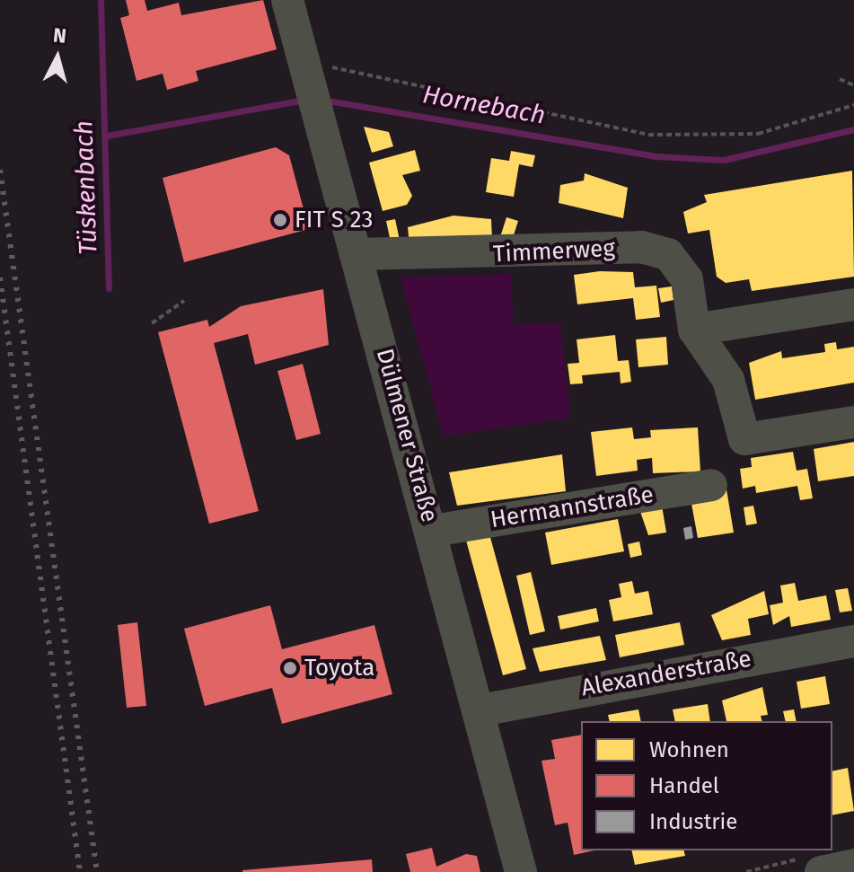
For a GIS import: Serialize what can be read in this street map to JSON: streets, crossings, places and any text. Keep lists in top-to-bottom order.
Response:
{
  "streets": {
    "street": [
      "Timmerweg",
      "Dülmener Straße",
      "Hermannstraße",
      "Alexanderstraße"
    ]
  },
  "crossings": [
    ["Timmerweg", "Dülmener Straße"],
    ["Dülmener Straße", "Hermannstraße"],
    ["Dülmener Straße", "Alexanderstraße"]
  ],
  "water": ["Hornebach", "Tüskenbach"],
  "places": ["FIT S 23", "Toyota"],
  "legend": ["Wohnen", "Handel", "Industrie"],
  "north": "top"
}
